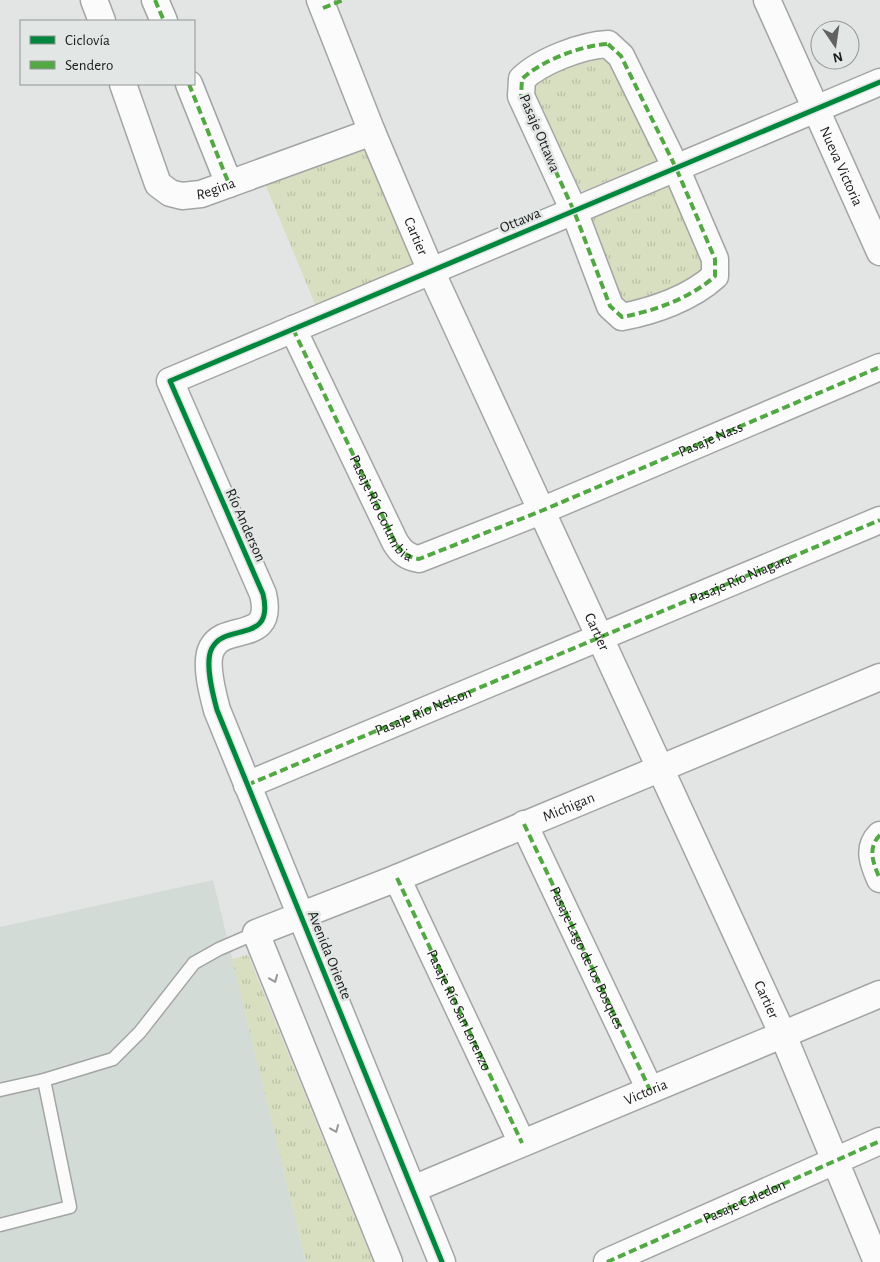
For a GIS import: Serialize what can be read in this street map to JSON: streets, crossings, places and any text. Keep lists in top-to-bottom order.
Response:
{
  "streets": {
    "street": [
      "Pasaje Ottawa",
      "Nueva Victoria",
      "Regina",
      "Ottawa",
      "Cartier",
      "Pasaje Nass",
      "Pasaje Río Columbia",
      "Río Anderson",
      "Pasaje Río Niagara",
      "Pasaje Río Nelson",
      "Michigan",
      "Avenida Oriente",
      "Pasaje Lago de los Bosques",
      "Pasaje Río San Lorenzo",
      "Victoria",
      "Pasaje Caledon"
    ]
  },
  "crossings": [
    ["Pasaje Ottawa", "Ottawa"],
    ["Nueva Victoria", "Ottawa"],
    ["Regina", "Cartier"],
    ["Ottawa", "Cartier"],
    ["Ottawa", "Pasaje Río Columbia"],
    ["Ottawa", "Río Anderson"],
    ["Cartier", "Pasaje Nass"],
    ["Cartier", "Pasaje Río Columbia"],
    ["Cartier", "Pasaje Río Niagara"],
    ["Cartier", "Pasaje Río Nelson"],
    ["Cartier", "Michigan"],
    ["Cartier", "Victoria"],
    ["Cartier", "Pasaje Caledon"],
    ["Pasaje Nass", "Pasaje Río Columbia"],
    ["Río Anderson", "Avenida Oriente"],
    ["Pasaje Río Niagara", "Pasaje Río Nelson"],
    ["Pasaje Río Nelson", "Avenida Oriente"],
    ["Michigan", "Avenida Oriente"],
    ["Michigan", "Pasaje Lago de los Bosques"],
    ["Michigan", "Pasaje Río San Lorenzo"],
    ["Avenida Oriente", "Victoria"],
    ["Pasaje Lago de los Bosques", "Victoria"],
    ["Pasaje Río San Lorenzo", "Victoria"]
  ],
  "legend": ["Ciclovía", "Sendero"],
  "north": "bottom"
}
